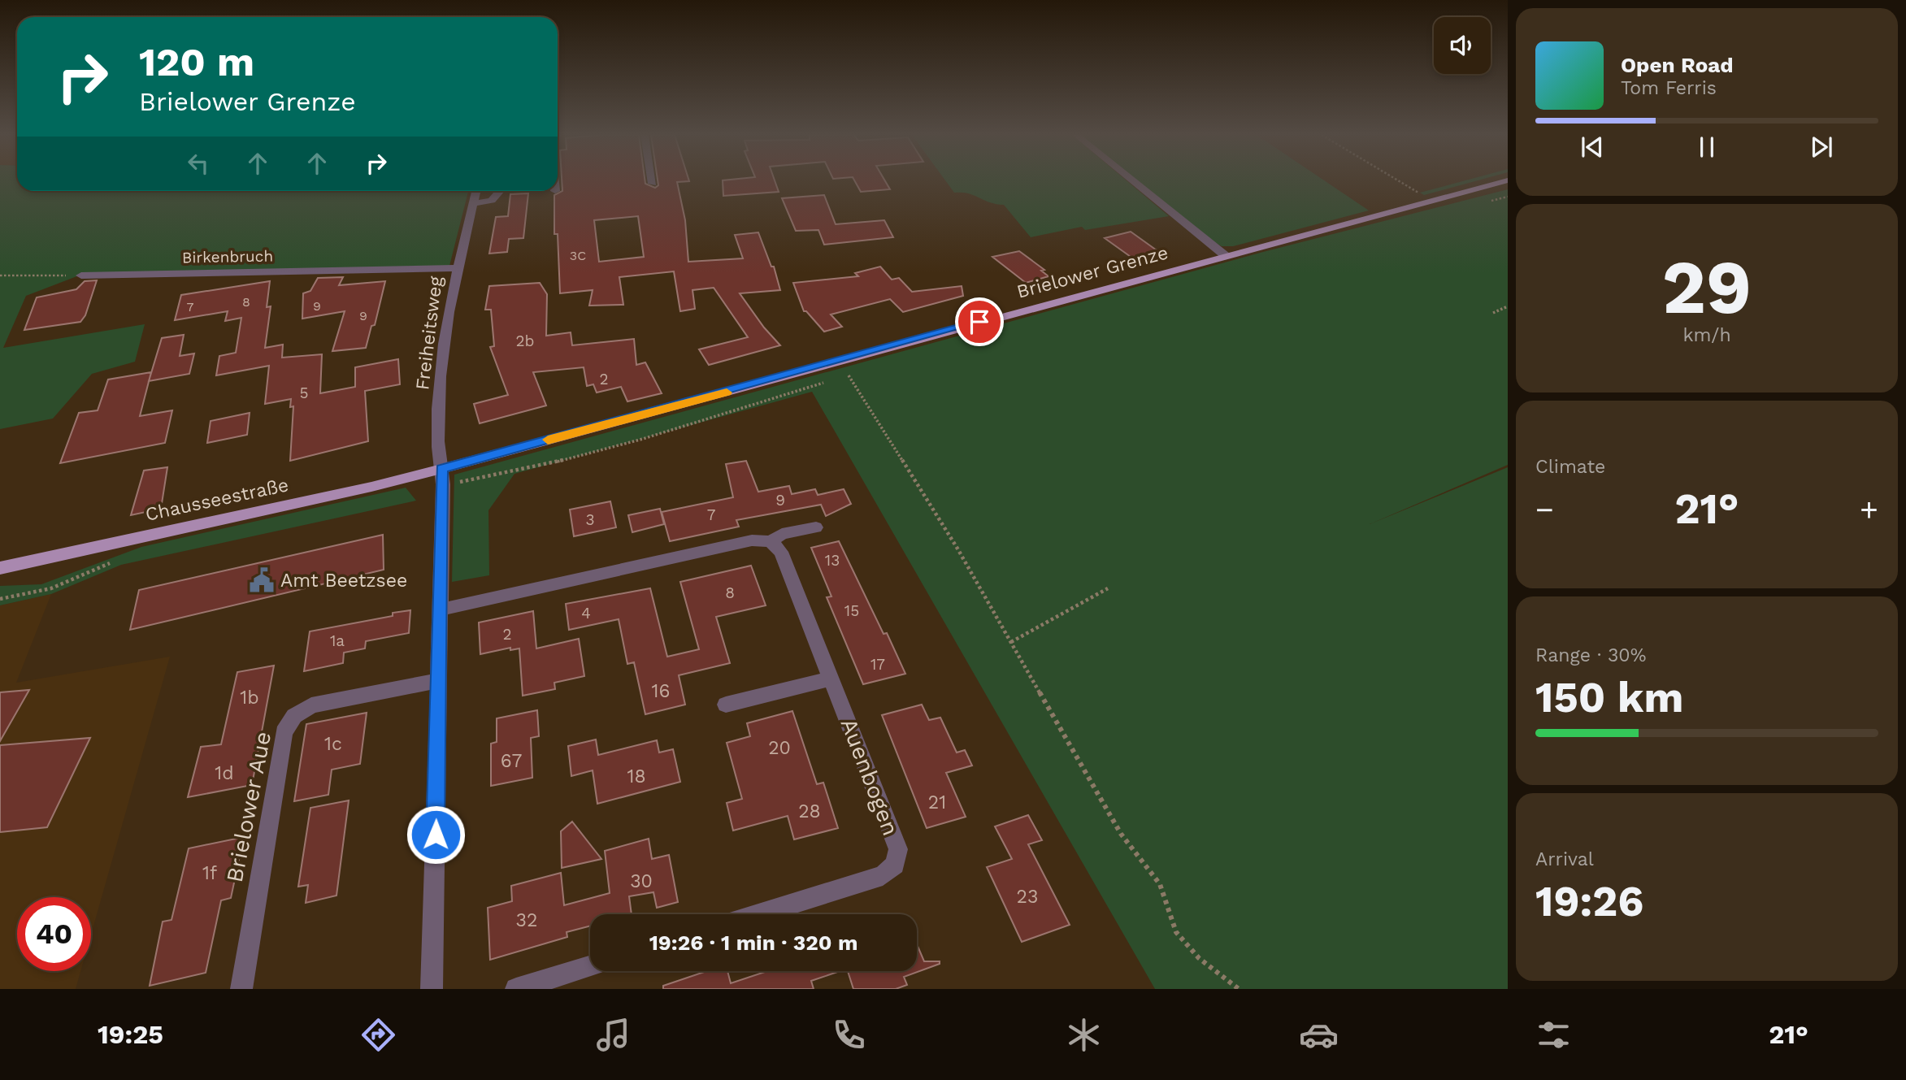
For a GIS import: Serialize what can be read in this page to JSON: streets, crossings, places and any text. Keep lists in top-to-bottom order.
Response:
{
  "streets": {
    "main road": ["Brielower Grenze", "Chausseestraße"],
    "street": [
      "Birkenbruch",
      "Freiheitsweg",
      "Auenbogen",
      "Brielower Aue"
    ]
  },
  "crossings": [
    ["Birkenbruch", "Freiheitsweg"],
    ["Brielower Grenze", "Freiheitsweg"],
    ["Brielower Grenze", "Chausseestraße"],
    ["Freiheitsweg", "Chausseestraße"]
  ],
  "places": {
    "public building": ["Amt Beetzsee"]
  },
  "house_numbers": [
    "3C",
    "8",
    "9",
    "7",
    "9",
    "2b",
    "2",
    "5",
    "9",
    "7",
    "3",
    "13",
    "8",
    "15",
    "4",
    "2",
    "1a",
    "17",
    "16",
    "1b",
    "1c",
    "20",
    "67",
    "1d",
    "18",
    "21",
    "28",
    "1f",
    "30",
    "23",
    "32"
  ],
  "page": {
    "turn": ["120 m", "Brielower Grenze"],
    "song": ["Open Road", "Tom Ferris"],
    "tile": [
      ["29", "km/h"],
      "Climate",
      ["Range · 30%", "150 km"],
      ["Arrival", "19:26"]
    ],
    "heat": ["−", "21°", "+"],
    "limit": "40",
    "trip": "19:26 · 1 min · 320 m",
    "tabs": ["19:25", "21°"]
  }
}
